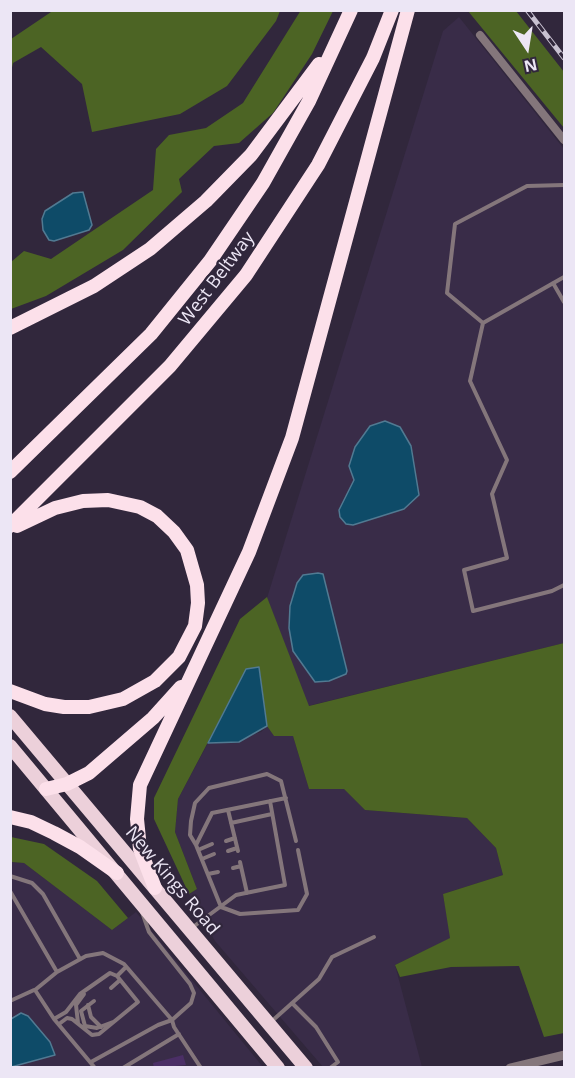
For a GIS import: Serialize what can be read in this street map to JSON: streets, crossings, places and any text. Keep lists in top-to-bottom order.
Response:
{
  "streets": {
    "highway": ["West Beltway", "New Kings Road"]
  },
  "north": "bottom"
}
